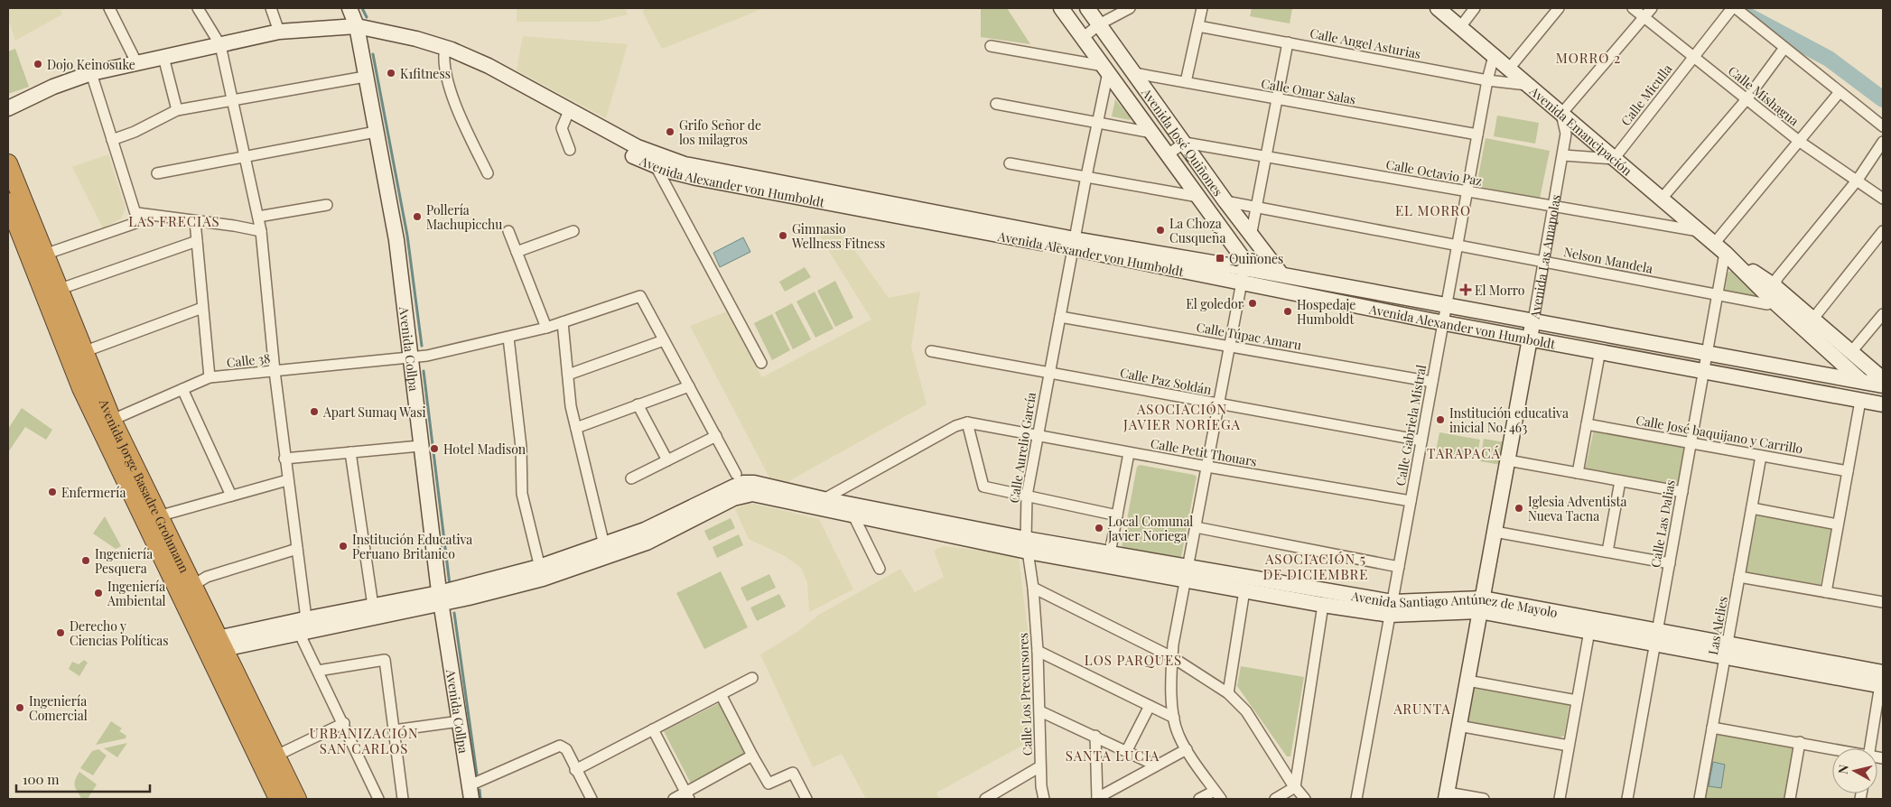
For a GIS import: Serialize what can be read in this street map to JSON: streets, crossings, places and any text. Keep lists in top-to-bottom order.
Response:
{
  "streets": {
    "highway": ["Avenida Jorge Basadre Grohmann"],
    "street": [
      "Calle Angel Asturias",
      "Calle Omar Salas",
      "Calle Miculla",
      "Calle Mishagua",
      "Avenida Emancipación",
      "Avenida José Quiñones",
      "Calle Octavio Paz",
      "Avenida Alexander von Humboldt",
      "Avenida Las Amapolas",
      "Nelson Mandela",
      "Calle Túpac Amaru",
      "Avenida Collpa",
      "Calle 38",
      "Calle Paz Soldán",
      "Calle Gabriela Mistral",
      "Calle José baquijano y Carrillo",
      "Calle Aurelio García",
      "Calle Petit Thouars",
      "Calle Las Dalias",
      "Avenida Santiago Antúnez de Mayolo",
      "Las Alelies",
      "Calle Los Precursores"
    ]
  },
  "crossings": [
    ["Calle Angel Asturias", "Avenida Emancipación"],
    ["Calle Angel Asturias", "Calle Gabriela Mistral"],
    ["Calle Omar Salas", "Avenida José Quiñones"],
    ["Calle Omar Salas", "Calle Gabriela Mistral"],
    ["Calle Miculla", "Calle Mishagua"],
    ["Calle Miculla", "Avenida Emancipación"],
    ["Avenida Emancipación", "Calle Octavio Paz"],
    ["Avenida Emancipación", "Avenida Alexander von Humboldt"],
    ["Avenida Emancipación", "Avenida Las Amapolas"],
    ["Avenida Emancipación", "Nelson Mandela"],
    ["Avenida Emancipación", "Calle Gabriela Mistral"],
    ["Avenida Emancipación", "Calle Las Dalias"],
    ["Avenida José Quiñones", "Calle Octavio Paz"],
    ["Avenida José Quiñones", "Avenida Alexander von Humboldt"],
    ["Avenida José Quiñones", "Nelson Mandela"],
    ["Avenida José Quiñones", "Calle Aurelio García"],
    ["Calle Octavio Paz", "Avenida Las Amapolas"],
    ["Calle Octavio Paz", "Calle Gabriela Mistral"],
    ["Avenida Alexander von Humboldt", "Avenida Las Amapolas"],
    ["Avenida Alexander von Humboldt", "Avenida Collpa"],
    ["Avenida Alexander von Humboldt", "Calle Gabriela Mistral"],
    ["Avenida Alexander von Humboldt", "Calle Aurelio García"],
    ["Avenida Alexander von Humboldt", "Calle Las Dalias"],
    ["Avenida Las Amapolas", "Nelson Mandela"],
    ["Avenida Las Amapolas", "Avenida Santiago Antúnez de Mayolo"],
    ["Nelson Mandela", "Calle Gabriela Mistral"],
    ["Nelson Mandela", "Calle Las Dalias"],
    ["Calle Túpac Amaru", "Calle Gabriela Mistral"],
    ["Calle Túpac Amaru", "Calle Aurelio García"],
    ["Avenida Collpa", "Calle 38"],
    ["Calle 38", "Avenida Jorge Basadre Grohmann"],
    ["Calle Paz Soldán", "Calle Gabriela Mistral"],
    ["Calle Paz Soldán", "Calle Aurelio García"],
    ["Calle Gabriela Mistral", "Calle Petit Thouars"],
    ["Calle Gabriela Mistral", "Avenida Santiago Antúnez de Mayolo"],
    ["Calle José baquijano y Carrillo", "Calle Las Dalias"],
    ["Calle José baquijano y Carrillo", "Las Alelies"],
    ["Calle Aurelio García", "Calle Petit Thouars"],
    ["Calle Aurelio García", "Avenida Santiago Antúnez de Mayolo"],
    ["Calle Aurelio García", "Calle Los Precursores"],
    ["Calle Las Dalias", "Avenida Santiago Antúnez de Mayolo"],
    ["Avenida Santiago Antúnez de Mayolo", "Las Alelies"]
  ],
  "districts": [
    "MORRO 2",
    "EL MORRO",
    "LAS FRECIAS",
    "ASOCIACIÓN JAVIER NORIEGA",
    "TARAPACÁ",
    "ASOCIACIÓN 5 DE DICIEMBRE",
    "LOS PARQUES",
    "ARUNTA",
    "URBANIZACIÓN SAN CARLOS",
    "SANTA LUCIA"
  ],
  "places": {
    "other": [
      "Dojo Keinosuke",
      "K1fitness",
      "Grifo Señor de los milagros",
      "Pollería Machupicchu",
      "La Choza Cusqueña",
      "Gimnasio Wellness Fitness",
      "El goledor",
      "Hospedaje Humboldt",
      "Apart Sumaq Wasi",
      "Institución educativa inicial No. 463",
      "Hotel Madison",
      "Enfermería",
      "Iglesia Adventista Nueva Tacna",
      "Local Comunal Javier Noriega",
      "Institución Educativa Peruano Britanico",
      "Ingeniería Pesquera",
      "Ingeniería Ambiental",
      "Derecho y Ciencias Políticas",
      "Ingeniería Comercial"
    ],
    "transit": ["Quiñones"],
    "health": ["El Morro"]
  },
  "scale_bar": "100 m",
  "north": "left"
}
